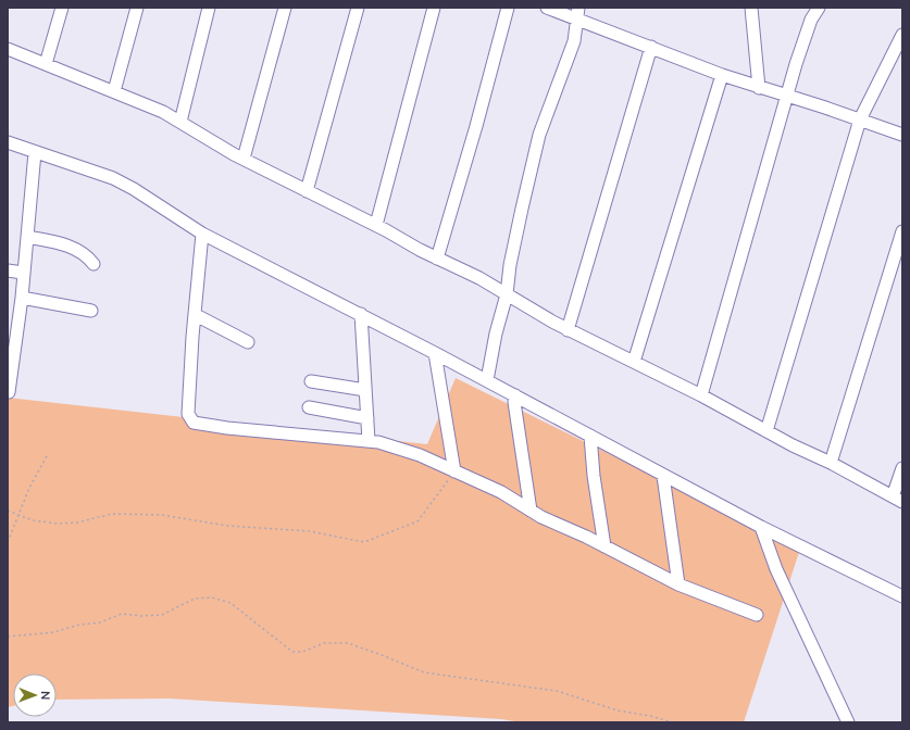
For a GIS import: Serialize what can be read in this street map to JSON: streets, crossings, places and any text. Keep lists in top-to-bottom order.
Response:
{
  "north": "right"
}
